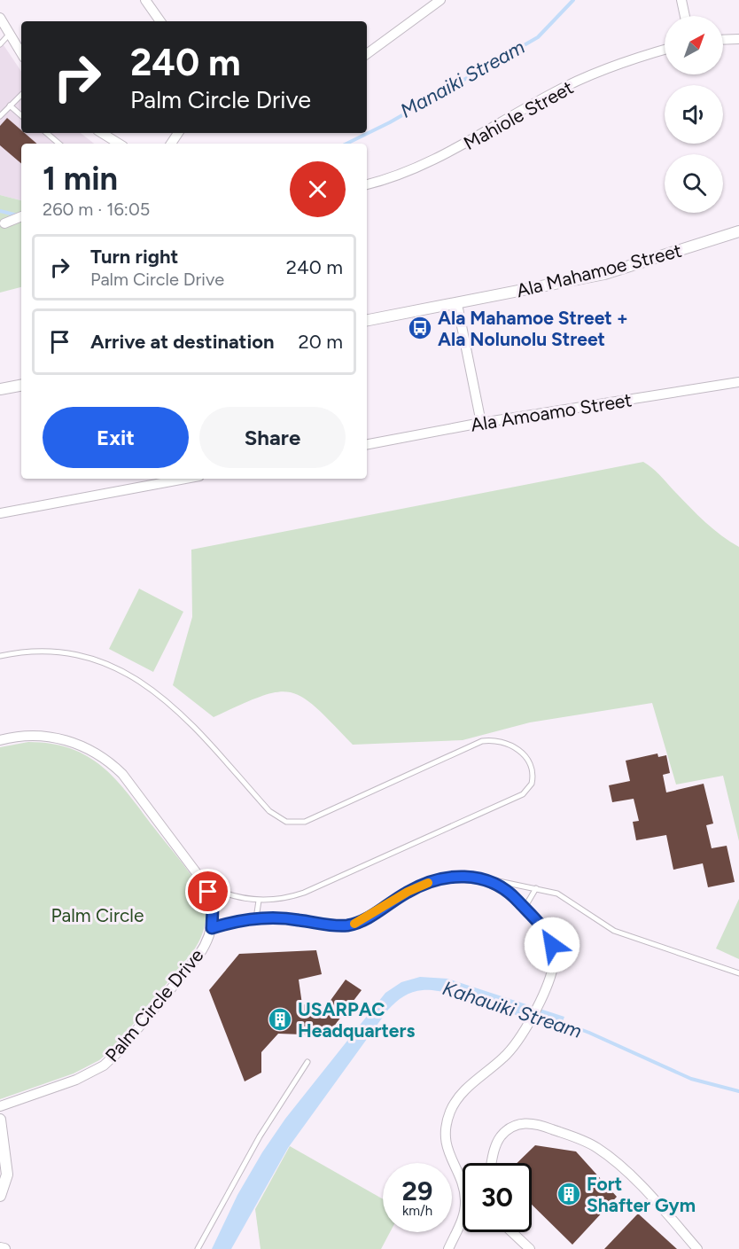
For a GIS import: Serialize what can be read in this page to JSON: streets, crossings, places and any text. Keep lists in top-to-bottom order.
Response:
{
  "streets": {
    "street": [
      "Mahiole Street",
      "Ala Mahamoe Street",
      "Ala Amoamo Street",
      "Palm Circle Drive"
    ]
  },
  "water": ["Manaiki Stream", "Kahauiki Stream"],
  "parks": ["Palm Circle"],
  "places": {
    "bus stop": ["Ala Mahamoe Street + Ala Nolunolu Street"],
    "building": ["USARPAC Headquarters", "Fort Shafter Gym"]
  },
  "north": "top right",
  "page": {
    "turn": ["240 m", "Palm Circle Drive"],
    "heading": ["1 min", "260 m · 16:05"],
    "list": [
      {
        "name": "Turn right",
        "note": "Palm Circle Drive",
        "value": "240 m"
      },
      {
        "name": "Arrive at destination",
        "value": "20 m"
      }
    ],
    "buttons": ["Exit", "Share"],
    "speed": "29 km/h",
    "limit": "30"
  }
}
